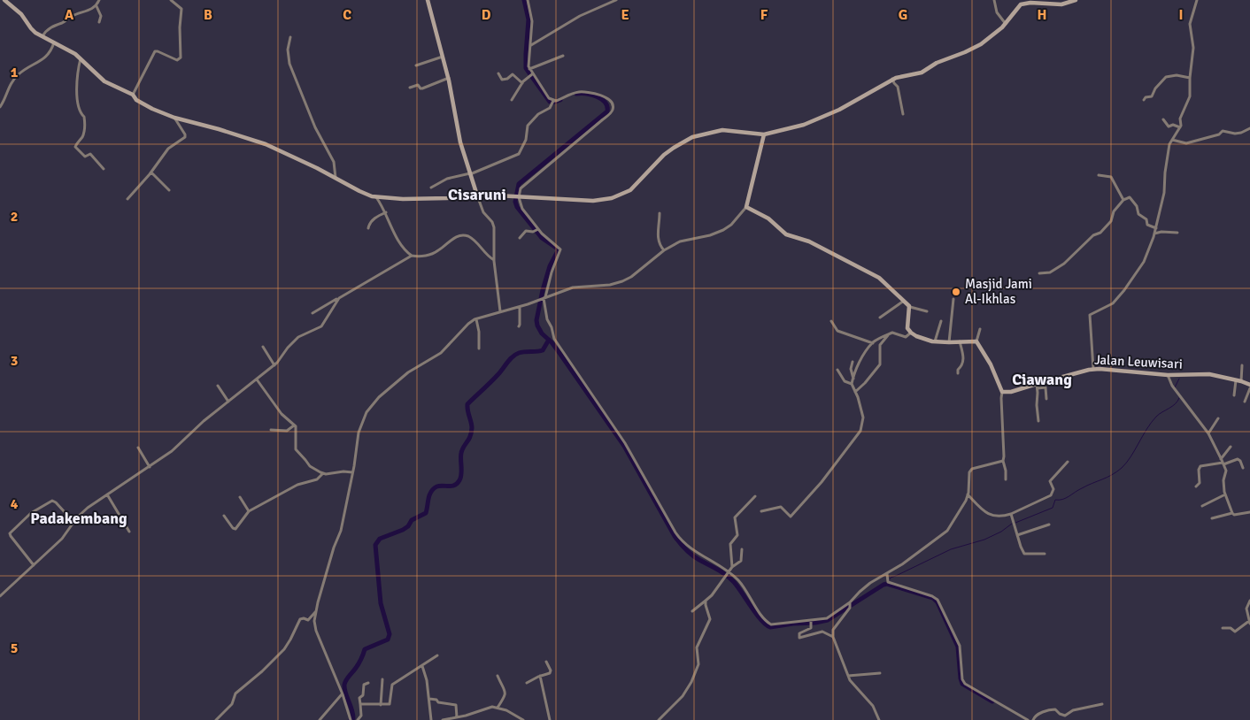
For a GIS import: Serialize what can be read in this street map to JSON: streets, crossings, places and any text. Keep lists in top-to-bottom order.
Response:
{
  "streets": {
    "main road": ["Jalan Leuwisari"]
  },
  "districts": ["Cisaruni", "Ciawang", "Padakembang"],
  "places": ["Masjid Jami Al-Ikhlas"],
  "grid": {
    "columns": [
      "A",
      "B",
      "C",
      "D",
      "E",
      "F",
      "G",
      "H",
      "I"
    ],
    "rows": [
      "1",
      "2",
      "3",
      "4",
      "5"
    ]
  }
}
